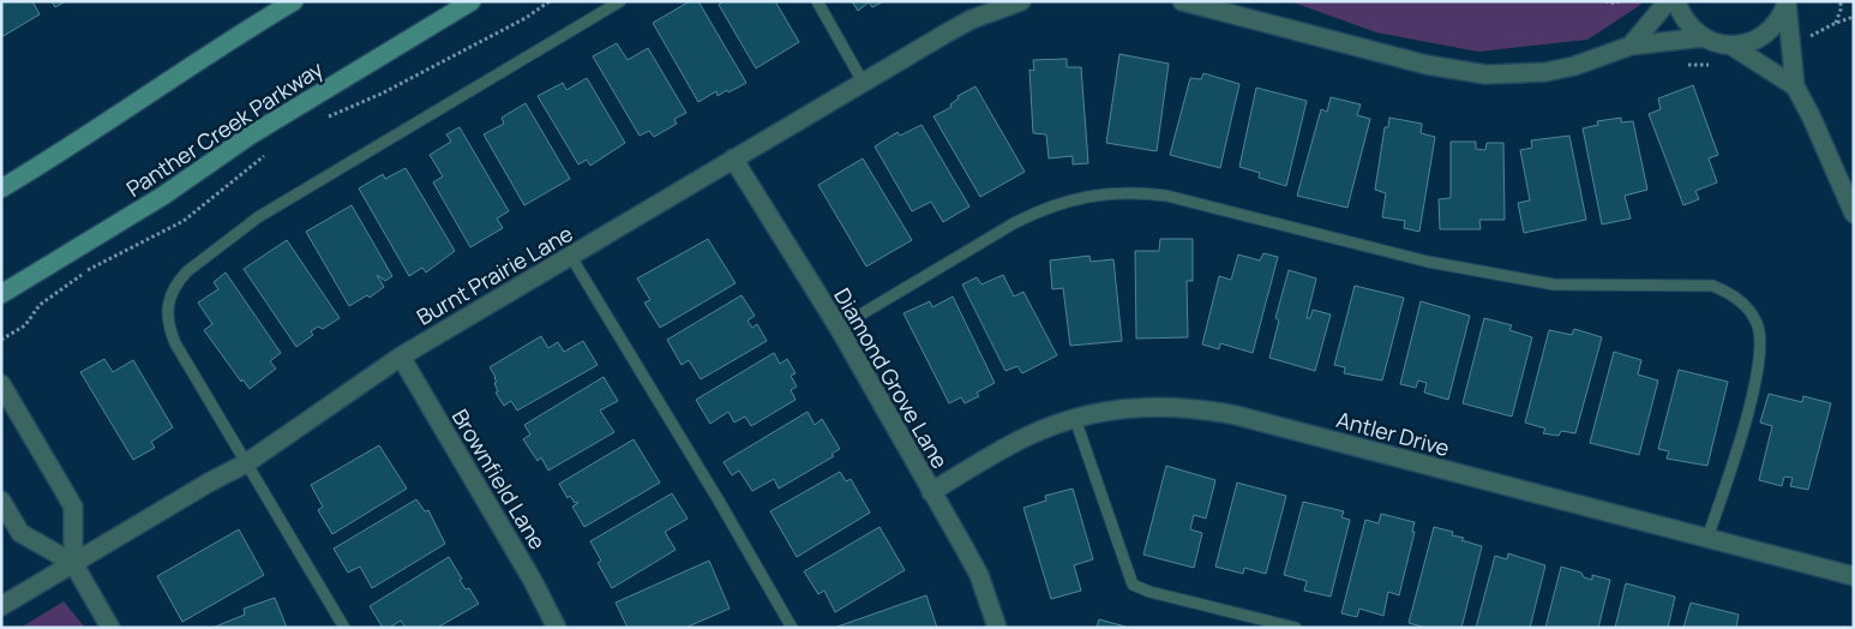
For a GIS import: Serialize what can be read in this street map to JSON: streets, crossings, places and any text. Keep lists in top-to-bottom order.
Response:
{
  "streets": {
    "main road": ["Panther Creek Parkway"],
    "street": [
      "Burnt Prairie Lane",
      "Diamond Grove Lane",
      "Antler Drive",
      "Brownfield Lane"
    ]
  },
  "crossings": [
    ["Burnt Prairie Lane", "Diamond Grove Lane"],
    ["Burnt Prairie Lane", "Brownfield Lane"],
    ["Diamond Grove Lane", "Antler Drive"]
  ]
}
